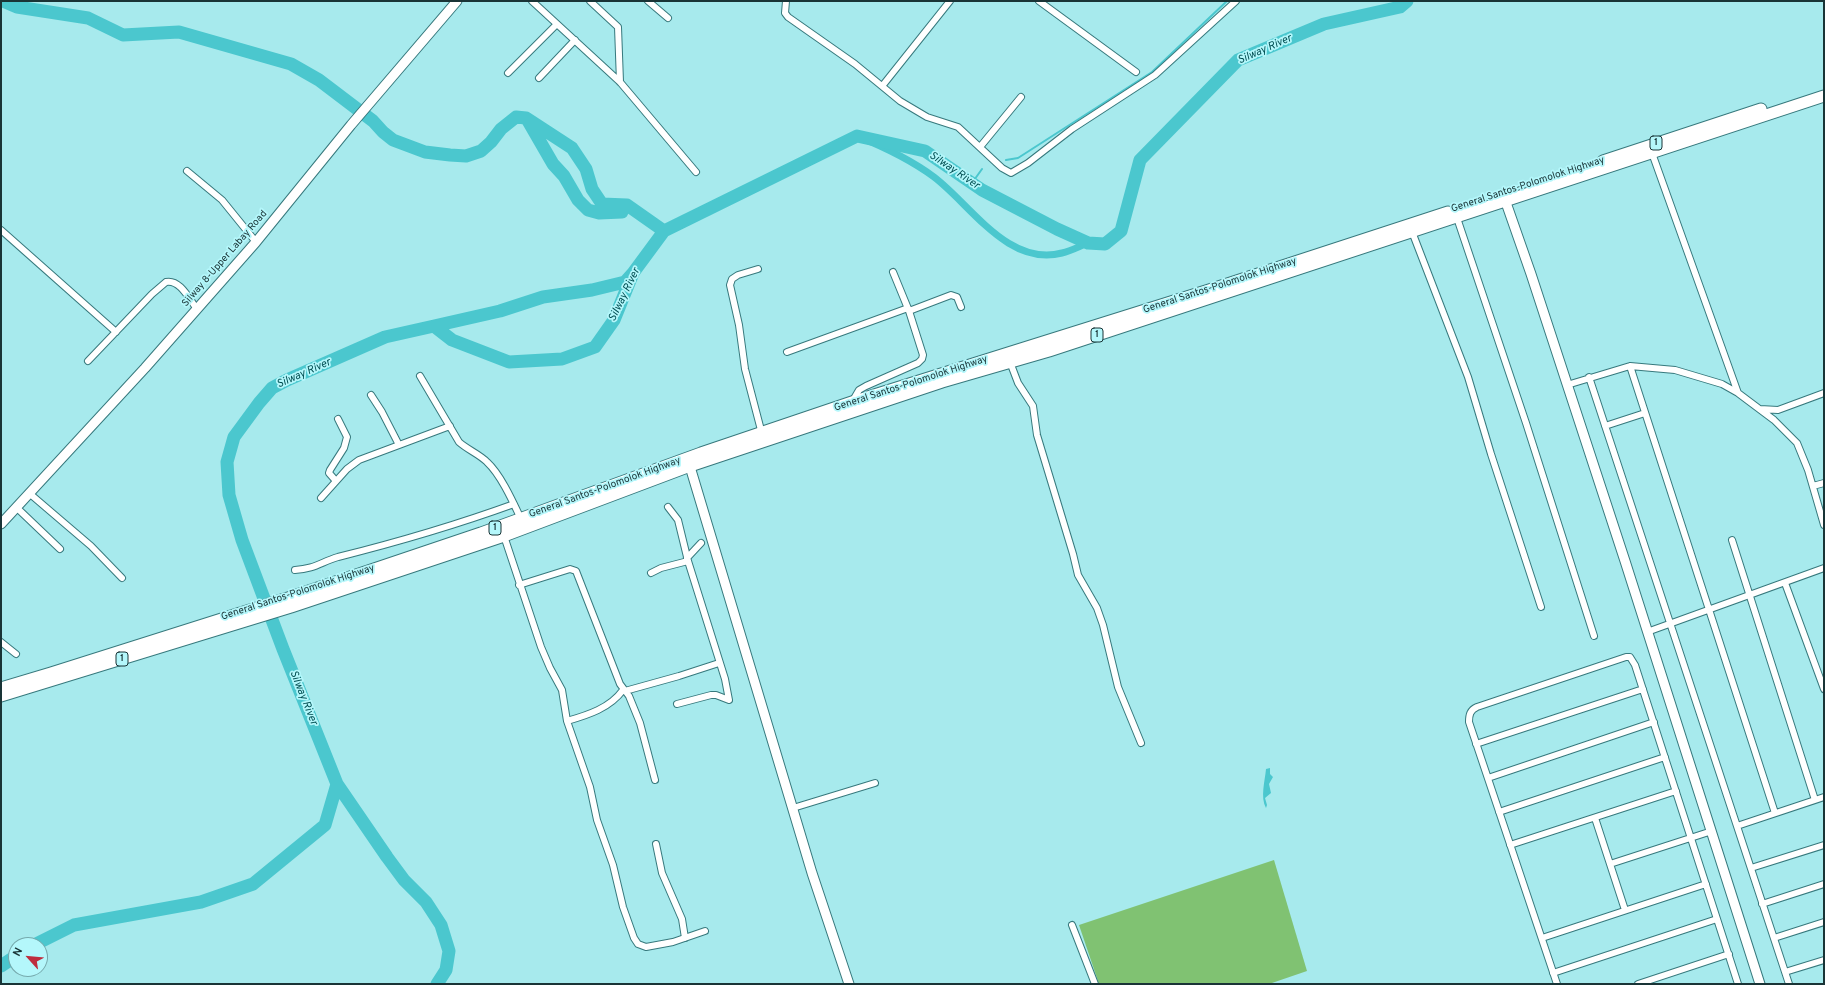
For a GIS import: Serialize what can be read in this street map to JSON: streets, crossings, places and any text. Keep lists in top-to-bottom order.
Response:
{
  "streets": {
    "highway": ["1", "General Santos-Polomolok Highway"],
    "street": ["Silway 8-Upper Labay Road"]
  },
  "crossings": [
    ["1", "General Santos-Polomolok Highway"]
  ],
  "water": ["Silway River"],
  "north": "top left"
}
